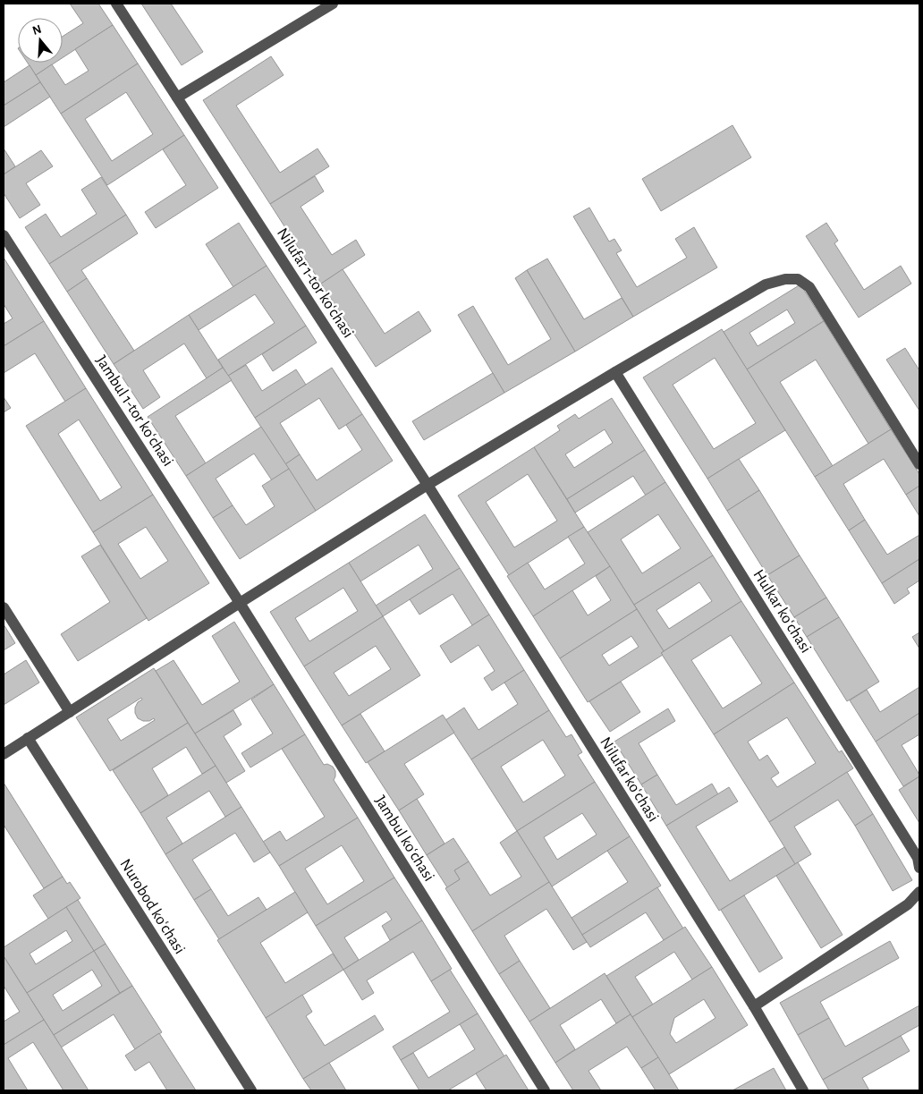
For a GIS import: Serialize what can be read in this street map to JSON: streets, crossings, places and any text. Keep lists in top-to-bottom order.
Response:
{
  "streets": {
    "street": [
      "Nilufar 1-tor koʻchasi",
      "Jambul 1-tor koʻchasi",
      "Hulkar koʻchasi",
      "Nilufar koʻchasi",
      "Jambul koʻchasi",
      "Nurobod koʻchasi"
    ]
  },
  "crossings": [
    ["Nilufar 1-tor koʻchasi", "Nilufar koʻchasi"],
    ["Jambul 1-tor koʻchasi", "Jambul koʻchasi"]
  ],
  "north": "top"
}
